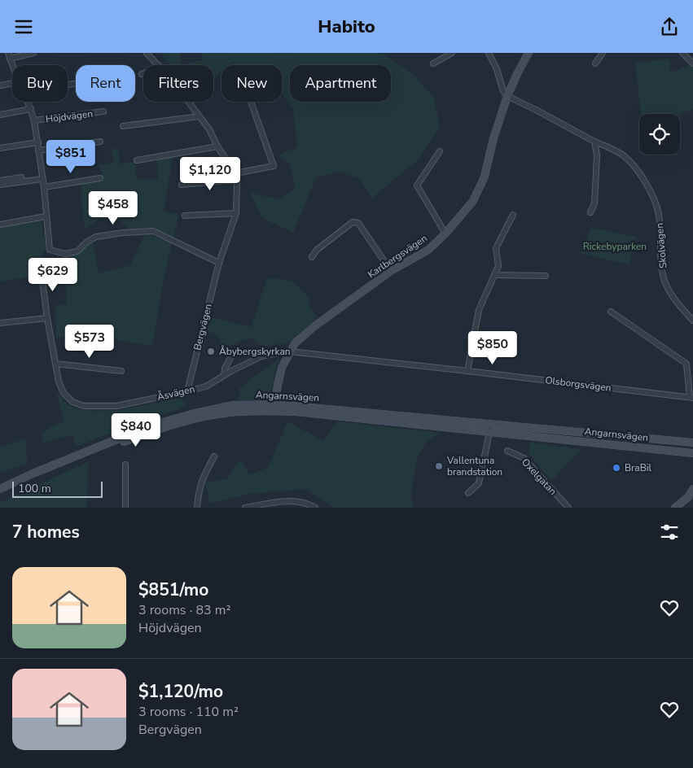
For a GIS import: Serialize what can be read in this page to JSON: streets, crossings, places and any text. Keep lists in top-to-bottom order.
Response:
{
  "streets": {
    "main road": ["Karlbergsvägen", "Angarnsvägen"],
    "street": [
      "Höjdvägen",
      "Skolvägen",
      "Bergvägen",
      "Olsborgsvägen",
      "Åsvägen",
      "Oxelgatan"
    ]
  },
  "crossings": [
    ["Höjdvägen", "Bergvägen"],
    ["Skolvägen", "Karlbergsvägen"],
    ["Karlbergsvägen", "Olsborgsvägen"],
    ["Karlbergsvägen", "Åsvägen"],
    ["Karlbergsvägen", "Angarnsvägen"],
    ["Bergvägen", "Åsvägen"],
    ["Olsborgsvägen", "Åsvägen"]
  ],
  "parks": ["Rickebyparken"],
  "places": ["Åbybergskyrkan", "Vallentuna brandstation", "BraBil"],
  "scale_bar": "100 m",
  "page": {
    "header": "Habito",
    "chip": [
      "Buy",
      "Rent",
      "Filters",
      "New",
      "Apartment"
    ],
    "price": [
      "$851",
      "$1,120",
      "$458",
      "$629",
      "$573",
      "$850",
      "$840"
    ],
    "scale": "100 m",
    "heading": "7 homes",
    "list": [
      {
        "name": "$851/mo",
        "note": "3 rooms · 83 m² · Höjdvägen"
      },
      {
        "name": "$1,120/mo",
        "note": "3 rooms · 110 m² · Bergvägen"
      }
    ]
  }
}
